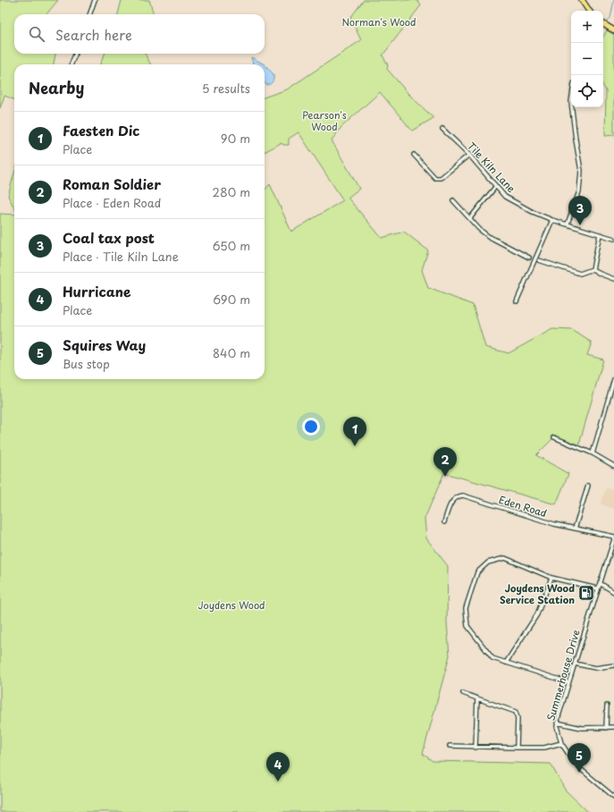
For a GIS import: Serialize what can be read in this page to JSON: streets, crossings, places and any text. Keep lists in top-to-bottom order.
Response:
{
  "streets": {
    "street": ["Tile Kiln Lane", "Eden Road", "Summerhouse Drive"]
  },
  "parks": ["Norman's Wood", "Pearson's Wood", "Joydens Wood"],
  "places": {
    "fuel station": ["Joydens Wood Service Station"]
  },
  "page": {
    "map_buttons": ["+", "−"],
    "search": "Search here",
    "heading": ["Nearby", "5 results"],
    "list": [
      {
        "mark": "1",
        "name": "Faesten Dic",
        "note": "Place",
        "value": "90 m"
      },
      {
        "mark": "2",
        "name": "Roman Soldier",
        "note": "Place · Eden Road",
        "value": "280 m"
      },
      {
        "mark": "3",
        "name": "Coal tax post",
        "note": "Place · Tile Kiln Lane",
        "value": "650 m"
      },
      {
        "mark": "4",
        "name": "Hurricane",
        "note": "Place",
        "value": "690 m"
      },
      {
        "mark": "5",
        "name": "Squires Way",
        "note": "Bus stop",
        "value": "840 m"
      }
    ],
    "pins": [
      "3",
      "1",
      "2",
      "5",
      "4"
    ]
  }
}
